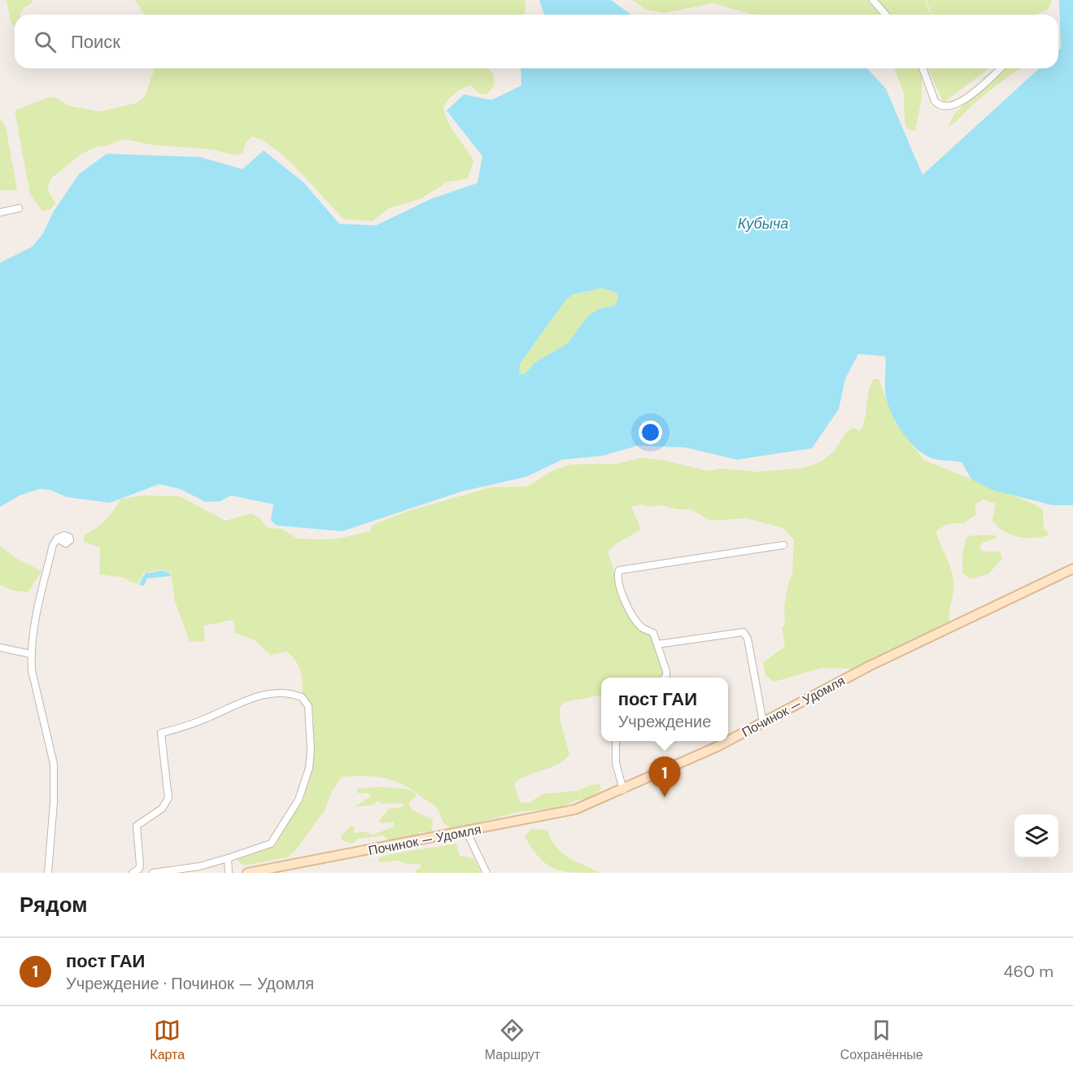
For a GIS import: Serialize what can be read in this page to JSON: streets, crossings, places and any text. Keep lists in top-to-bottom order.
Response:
{
  "streets": {
    "main road": ["Починок — Удомля"]
  },
  "water": ["Кубыча"],
  "page": {
    "search": "Поиск",
    "popup": ["пост ГАИ", "Учреждение"],
    "pins": "1",
    "heading": "Рядом",
    "list": [
      {
        "mark": "1",
        "name": "пост ГАИ",
        "note": "Учреждение · Починок — Удомля",
        "value": "460 m"
      }
    ],
    "nav": ["Карта", "Маршрут", "Сохранённые"]
  }
}
